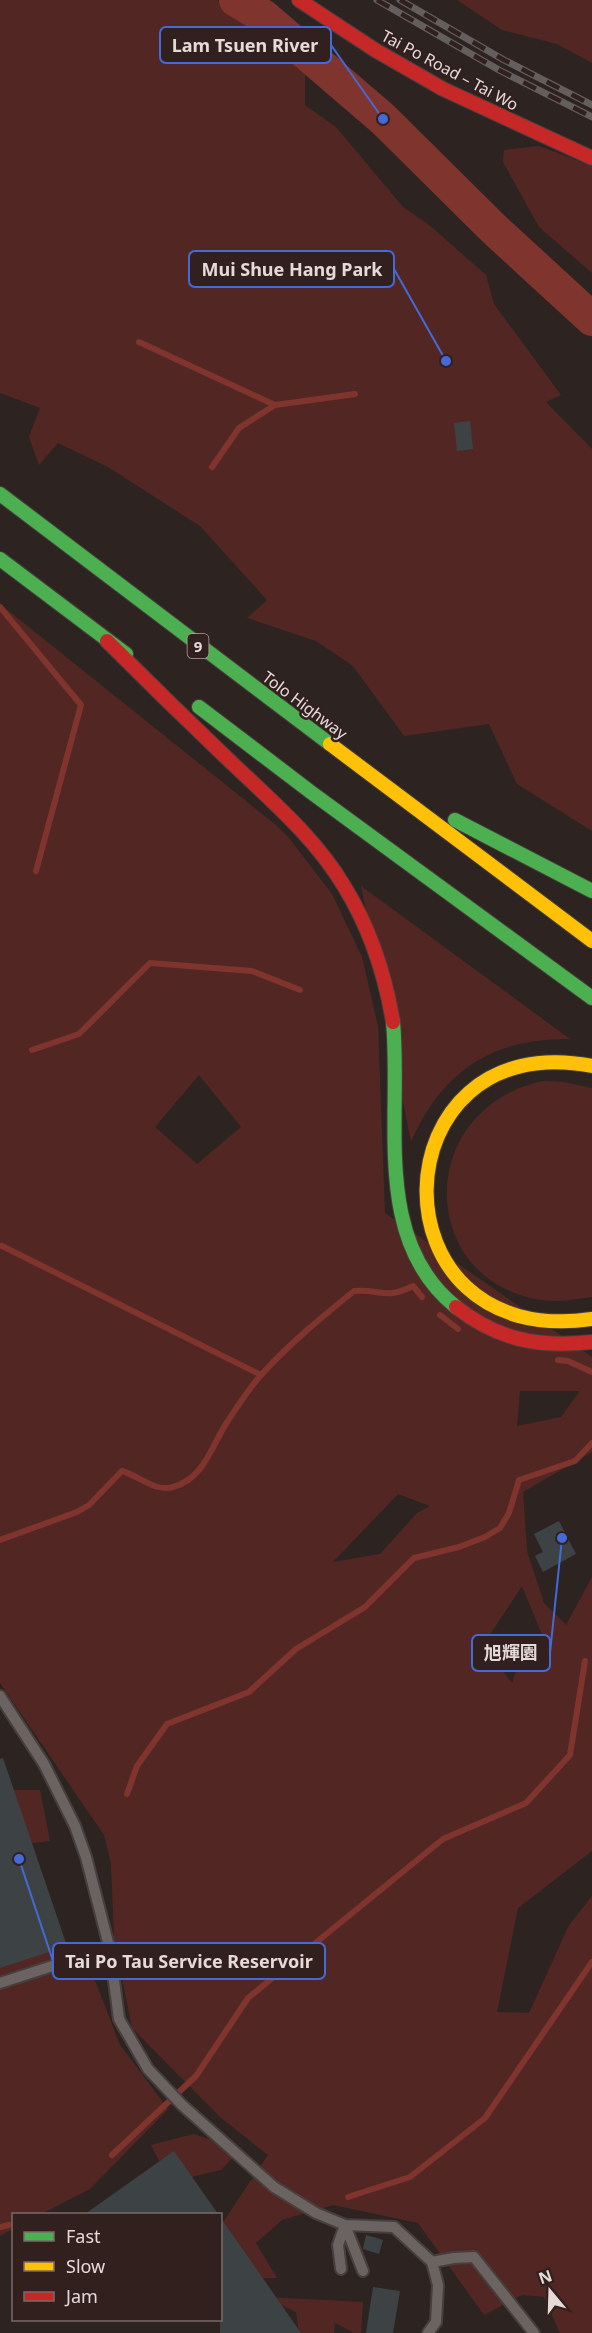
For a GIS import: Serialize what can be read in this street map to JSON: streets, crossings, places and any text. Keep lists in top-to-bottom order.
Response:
{
  "streets": {
    "main road": ["Tai Po Road – Tai Wo", "9", "Tolo Highway"]
  },
  "places": [
    "Lam Tsuen River",
    "Mui Shue Hang Park",
    "旭輝園",
    "Tai Po Tau Service Reservoir"
  ],
  "legend": ["Fast", "Slow", "Jam"],
  "north": "top"
}
